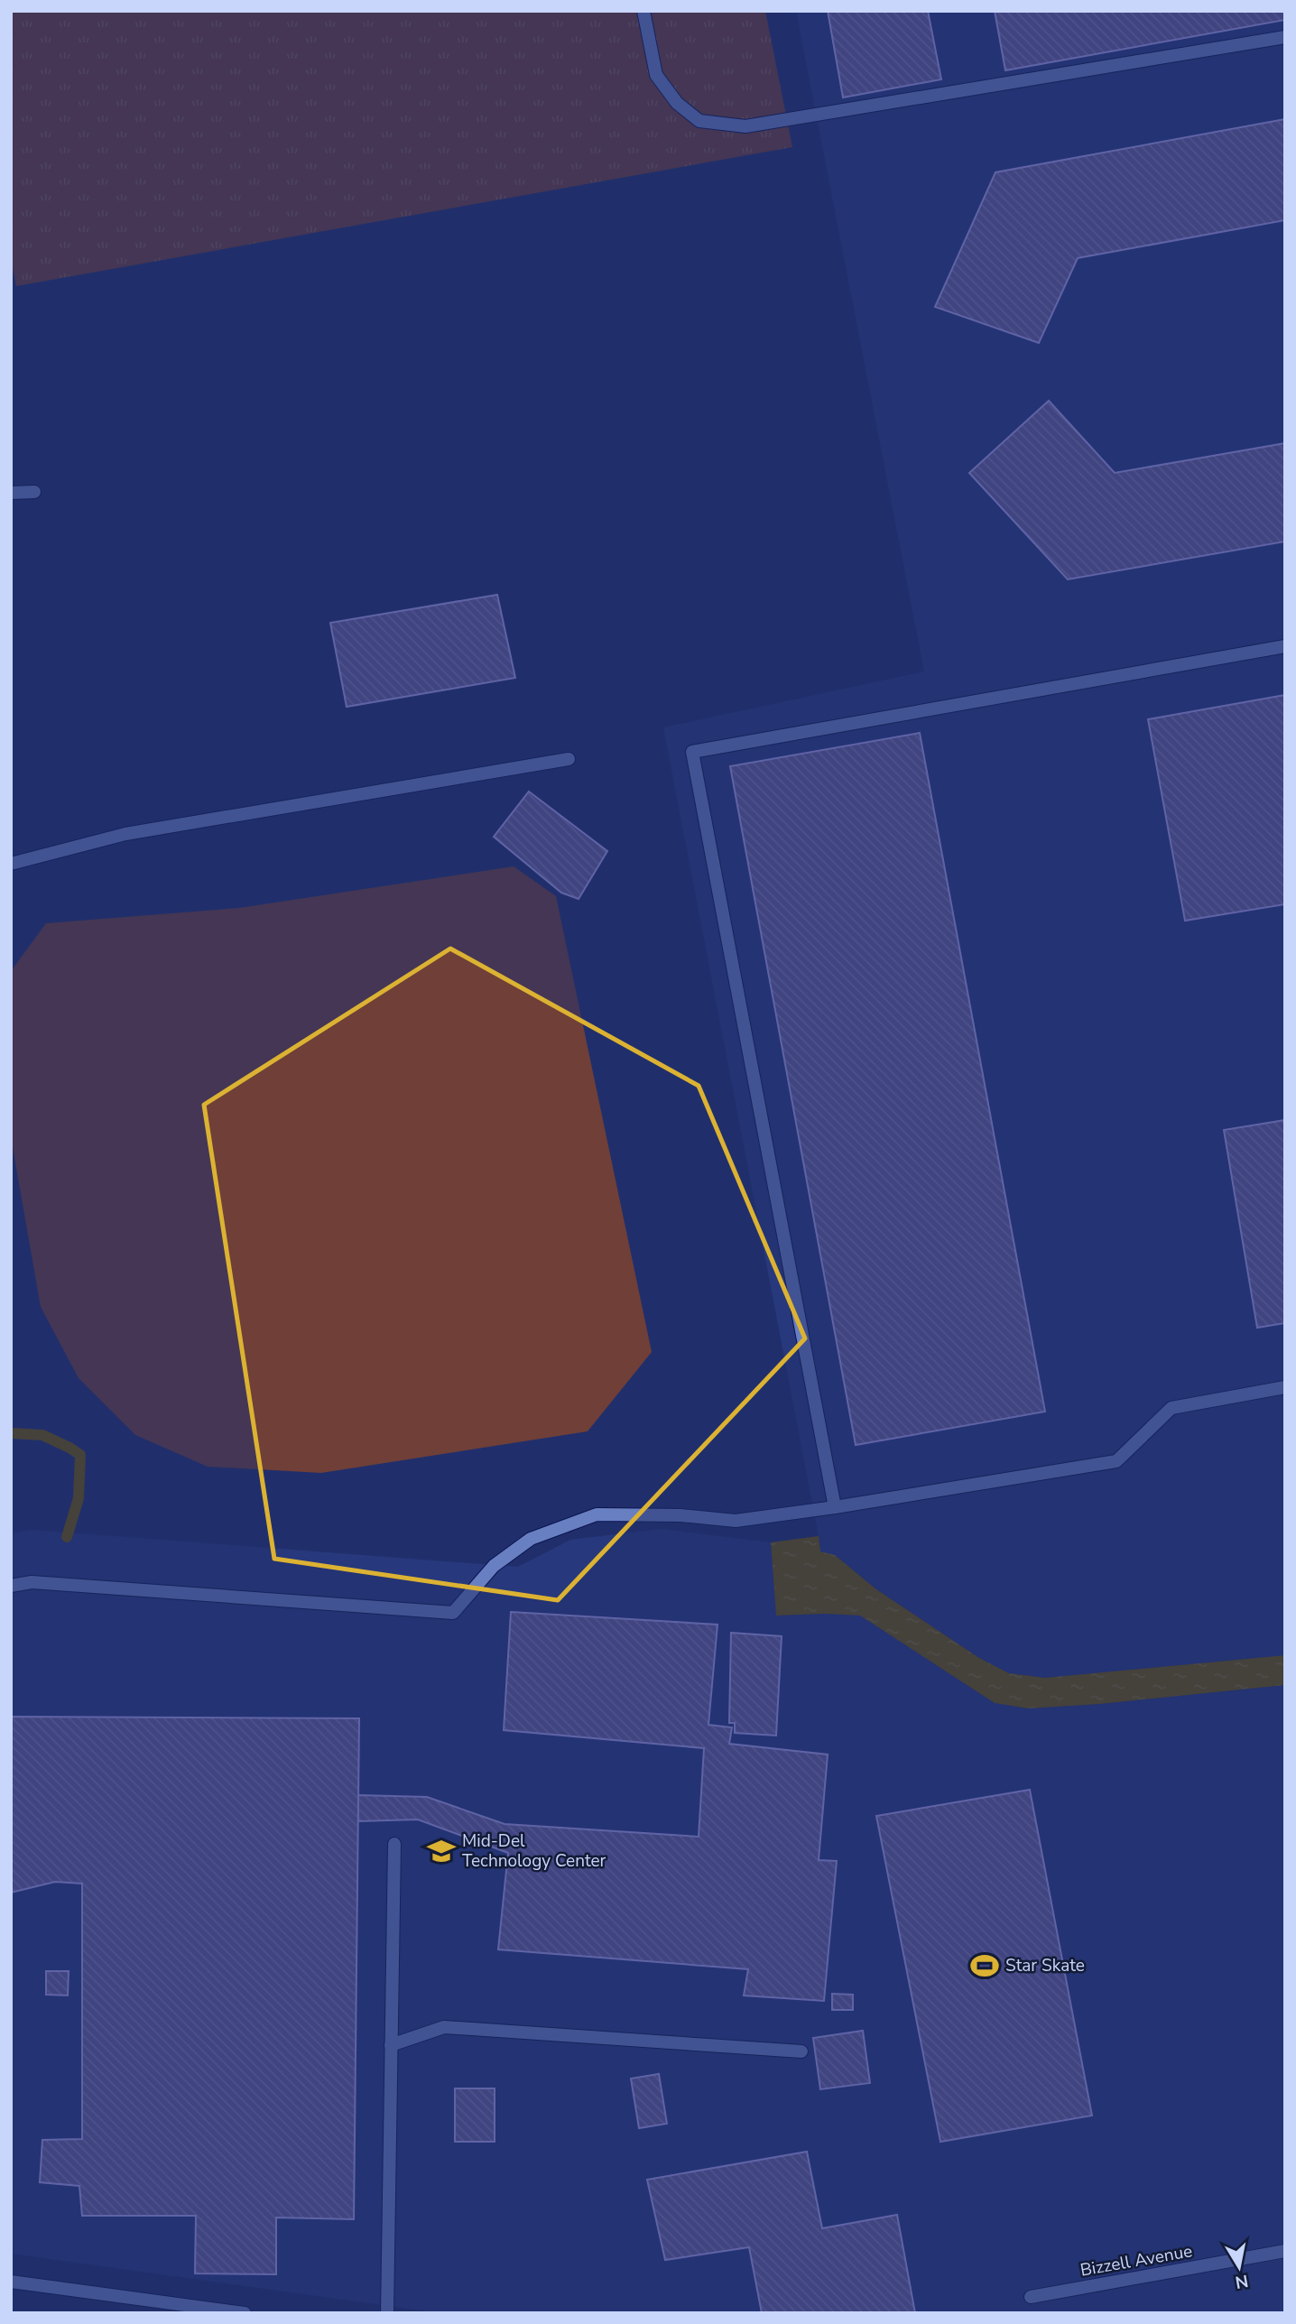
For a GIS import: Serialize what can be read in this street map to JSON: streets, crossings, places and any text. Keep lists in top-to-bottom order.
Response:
{
  "streets": {
    "street": ["Bizzell Avenue"]
  },
  "places": {
    "school or university": ["Mid-Del Technology Center"],
    "sports": ["Star Skate"]
  },
  "north": "bottom"
}
